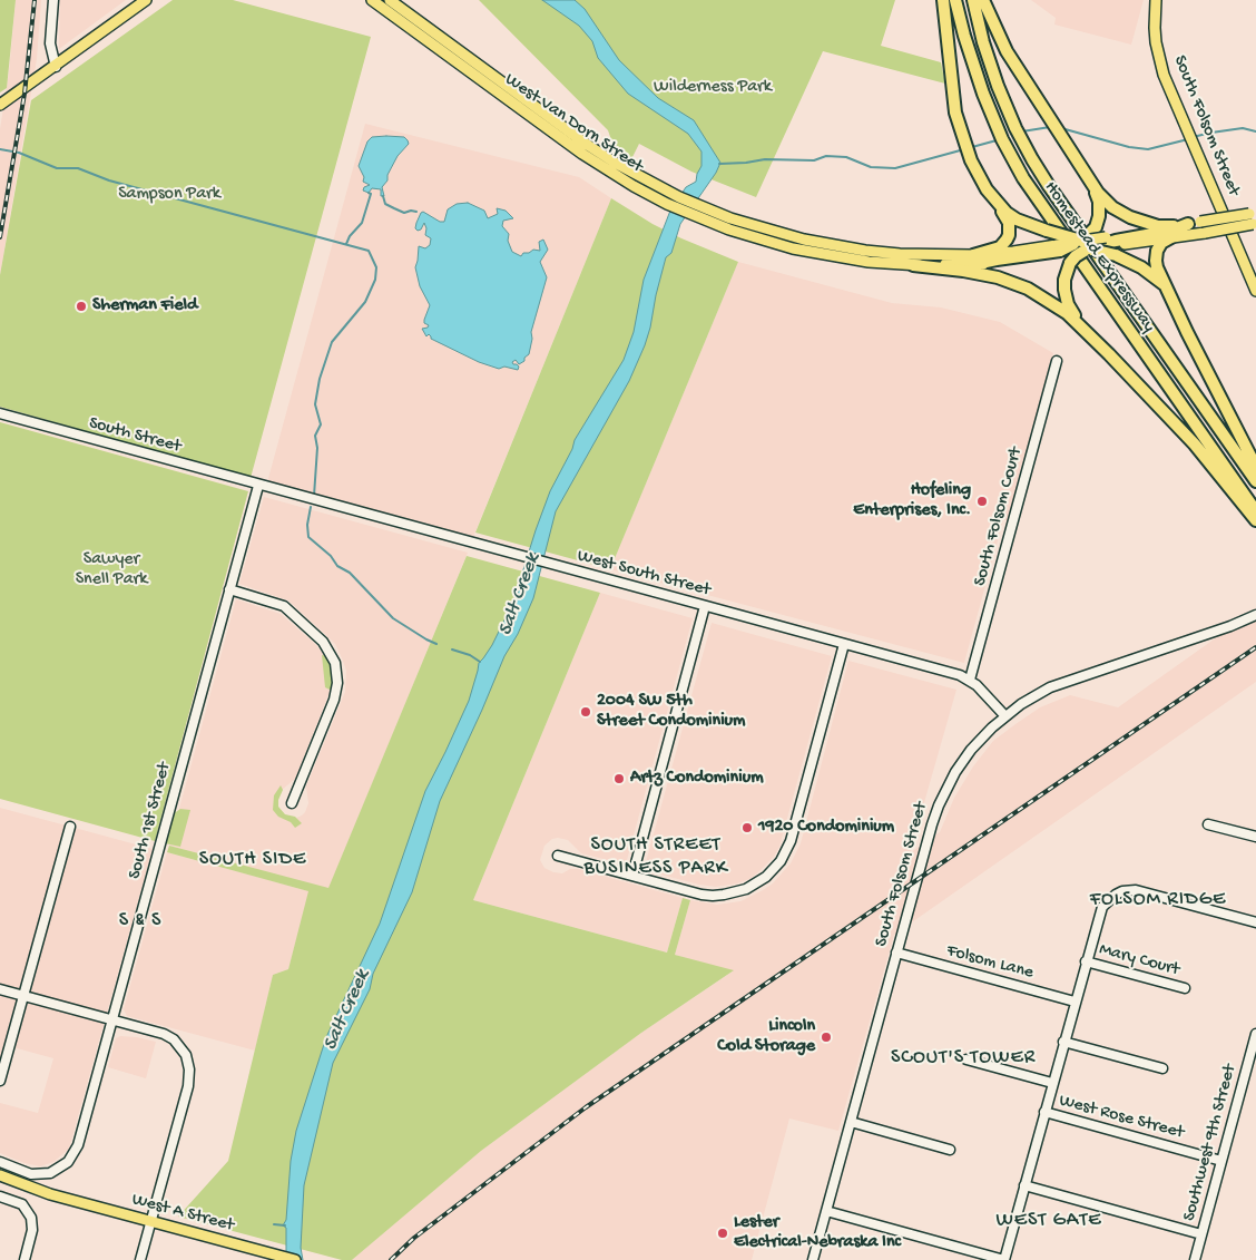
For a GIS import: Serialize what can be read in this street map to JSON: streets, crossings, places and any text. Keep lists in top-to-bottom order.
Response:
{
  "streets": {
    "highway": ["Homestead Expressway"],
    "main road": ["West Van Dorn Street", "South Folsom Street", "West A Street"],
    "street": [
      "South Street",
      "South Folsom Court",
      "West South Street",
      "South 1st Street",
      "Mary Court",
      "Folsom Lane",
      "West Rose Street",
      "Southwest 9th Street"
    ]
  },
  "crossings": [
    ["South Folsom Street", "West South Street"],
    ["South Folsom Street", "Folsom Lane"],
    ["South Street", "West South Street"],
    ["South Street", "South 1st Street"],
    ["South Folsom Court", "West South Street"],
    ["West South Street", "South 1st Street"],
    ["West Rose Street", "Southwest 9th Street"]
  ],
  "districts": [
    "SOUTH STREET BUSINESS PARK",
    "SOUTH SIDE",
    "FOLSOM RIDGE",
    "S & S",
    "SCOUT'S TOWER",
    "WEST GATE"
  ],
  "water": ["Salt Creek"],
  "parks": ["Wilderness Park", "Sampson Park", "Sawyer Snell Park"],
  "places": [
    "Sherman Field",
    "Hofeling Enterprises, Inc.",
    "2004 SW 5th Street Condominium",
    "Artz Condominium",
    "1920 Condominium",
    "Lincoln Cold Storage",
    "Lester Electrical-Nebraska Inc"
  ]
}
